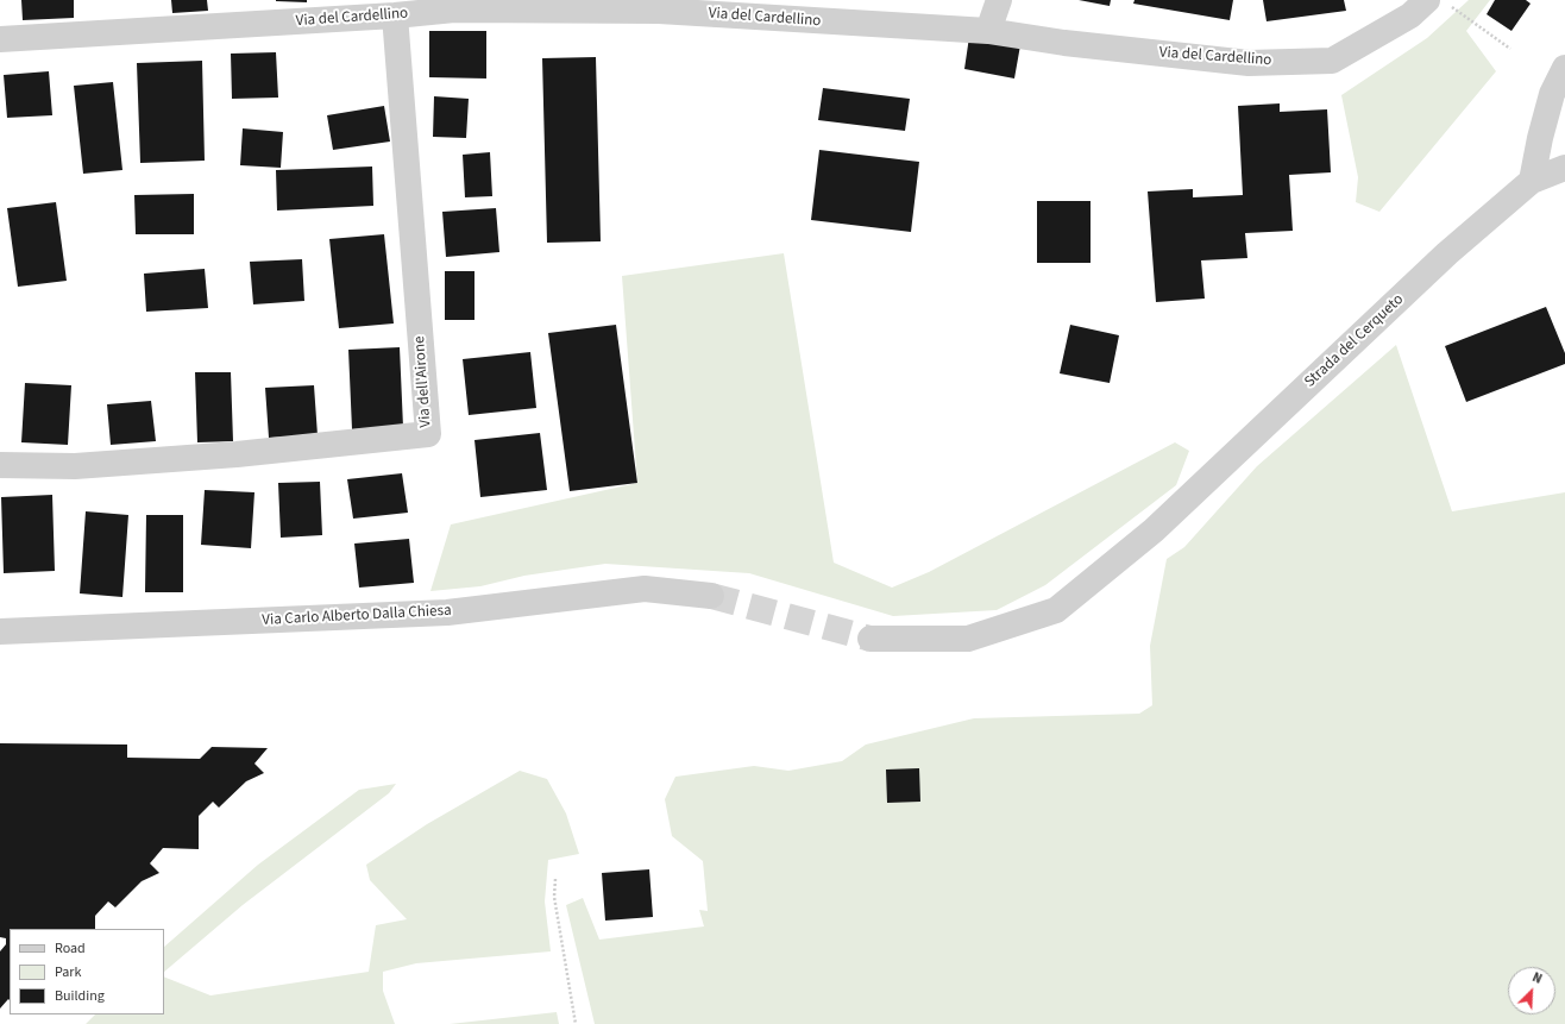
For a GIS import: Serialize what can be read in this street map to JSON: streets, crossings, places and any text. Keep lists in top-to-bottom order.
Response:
{
  "streets": {
    "street": [
      "Via del Cardellino",
      "Strada del Cerqueto",
      "Via dell'Airone",
      "Via Carlo Alberto Dalla Chiesa"
    ]
  },
  "crossings": [
    ["Via del Cardellino", "Via dell'Airone"]
  ],
  "legend": ["Road", "Park", "Building"],
  "north": "top right"
}
